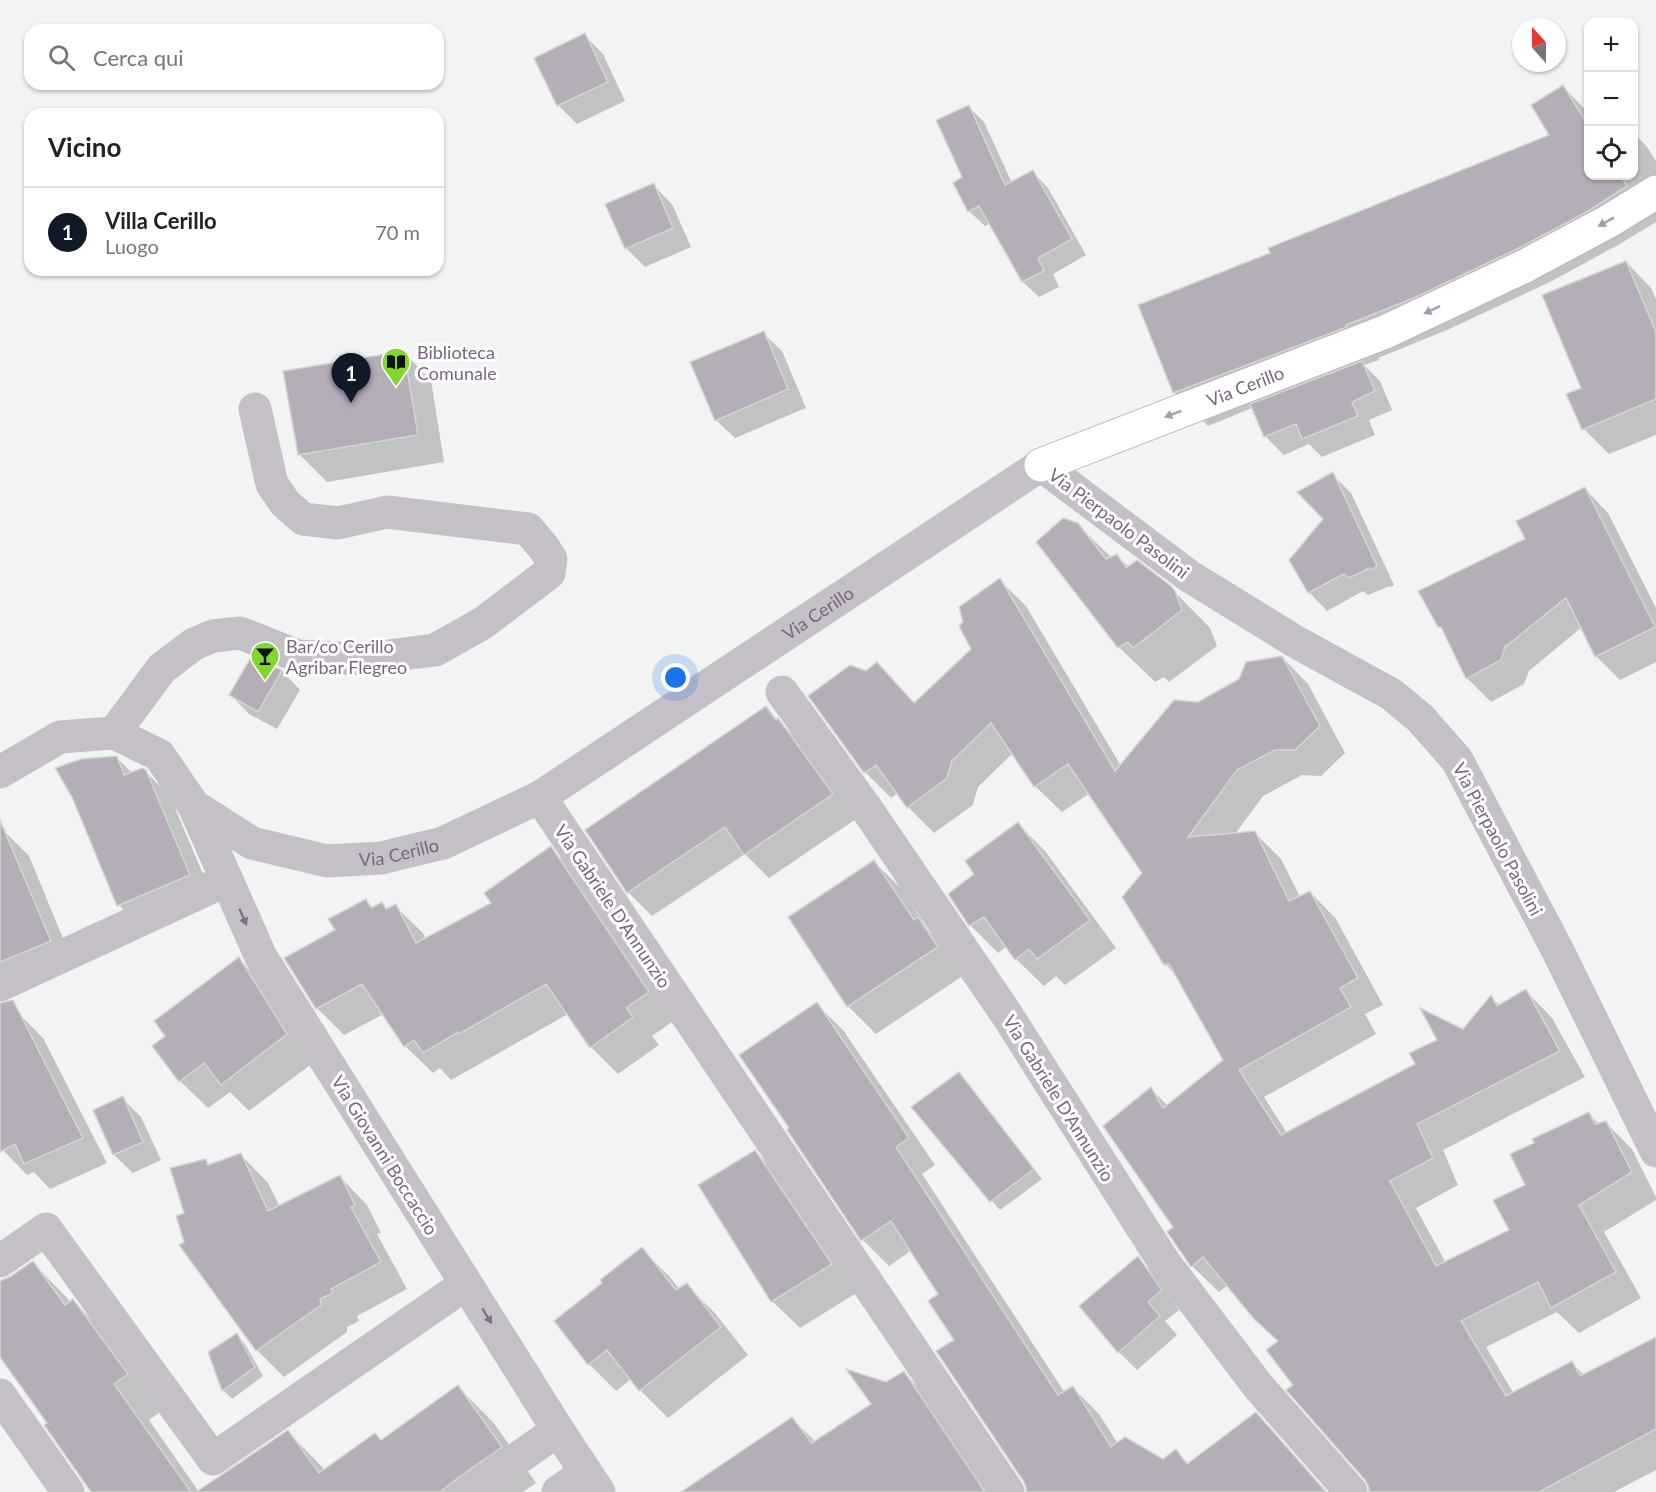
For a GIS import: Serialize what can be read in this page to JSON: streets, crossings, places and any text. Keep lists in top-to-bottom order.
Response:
{
  "streets": {
    "street": [
      "Via Cerillo",
      "Via Pierpaolo Pasolini",
      "Via Gabriele D'Annunzio",
      "Via Giovanni Boccaccio"
    ]
  },
  "crossings": [
    ["Via Cerillo", "Via Pierpaolo Pasolini"],
    ["Via Cerillo", "Via Gabriele D'Annunzio"],
    ["Via Cerillo", "Via Giovanni Boccaccio"]
  ],
  "one_way": ["Via Cerillo", "Via Giovanni Boccaccio"],
  "places": {
    "library": ["Biblioteca Comunale"],
    "bar": ["Bar/co Cerillo Agribar Flegreo"]
  },
  "north": "top",
  "page": {
    "map_buttons": ["+", "−"],
    "search": "Cerca qui",
    "heading": "Vicino",
    "list": [
      {
        "mark": "1",
        "name": "Villa Cerillo",
        "note": "Luogo",
        "value": "70 m"
      }
    ],
    "pins": "1"
  }
}
